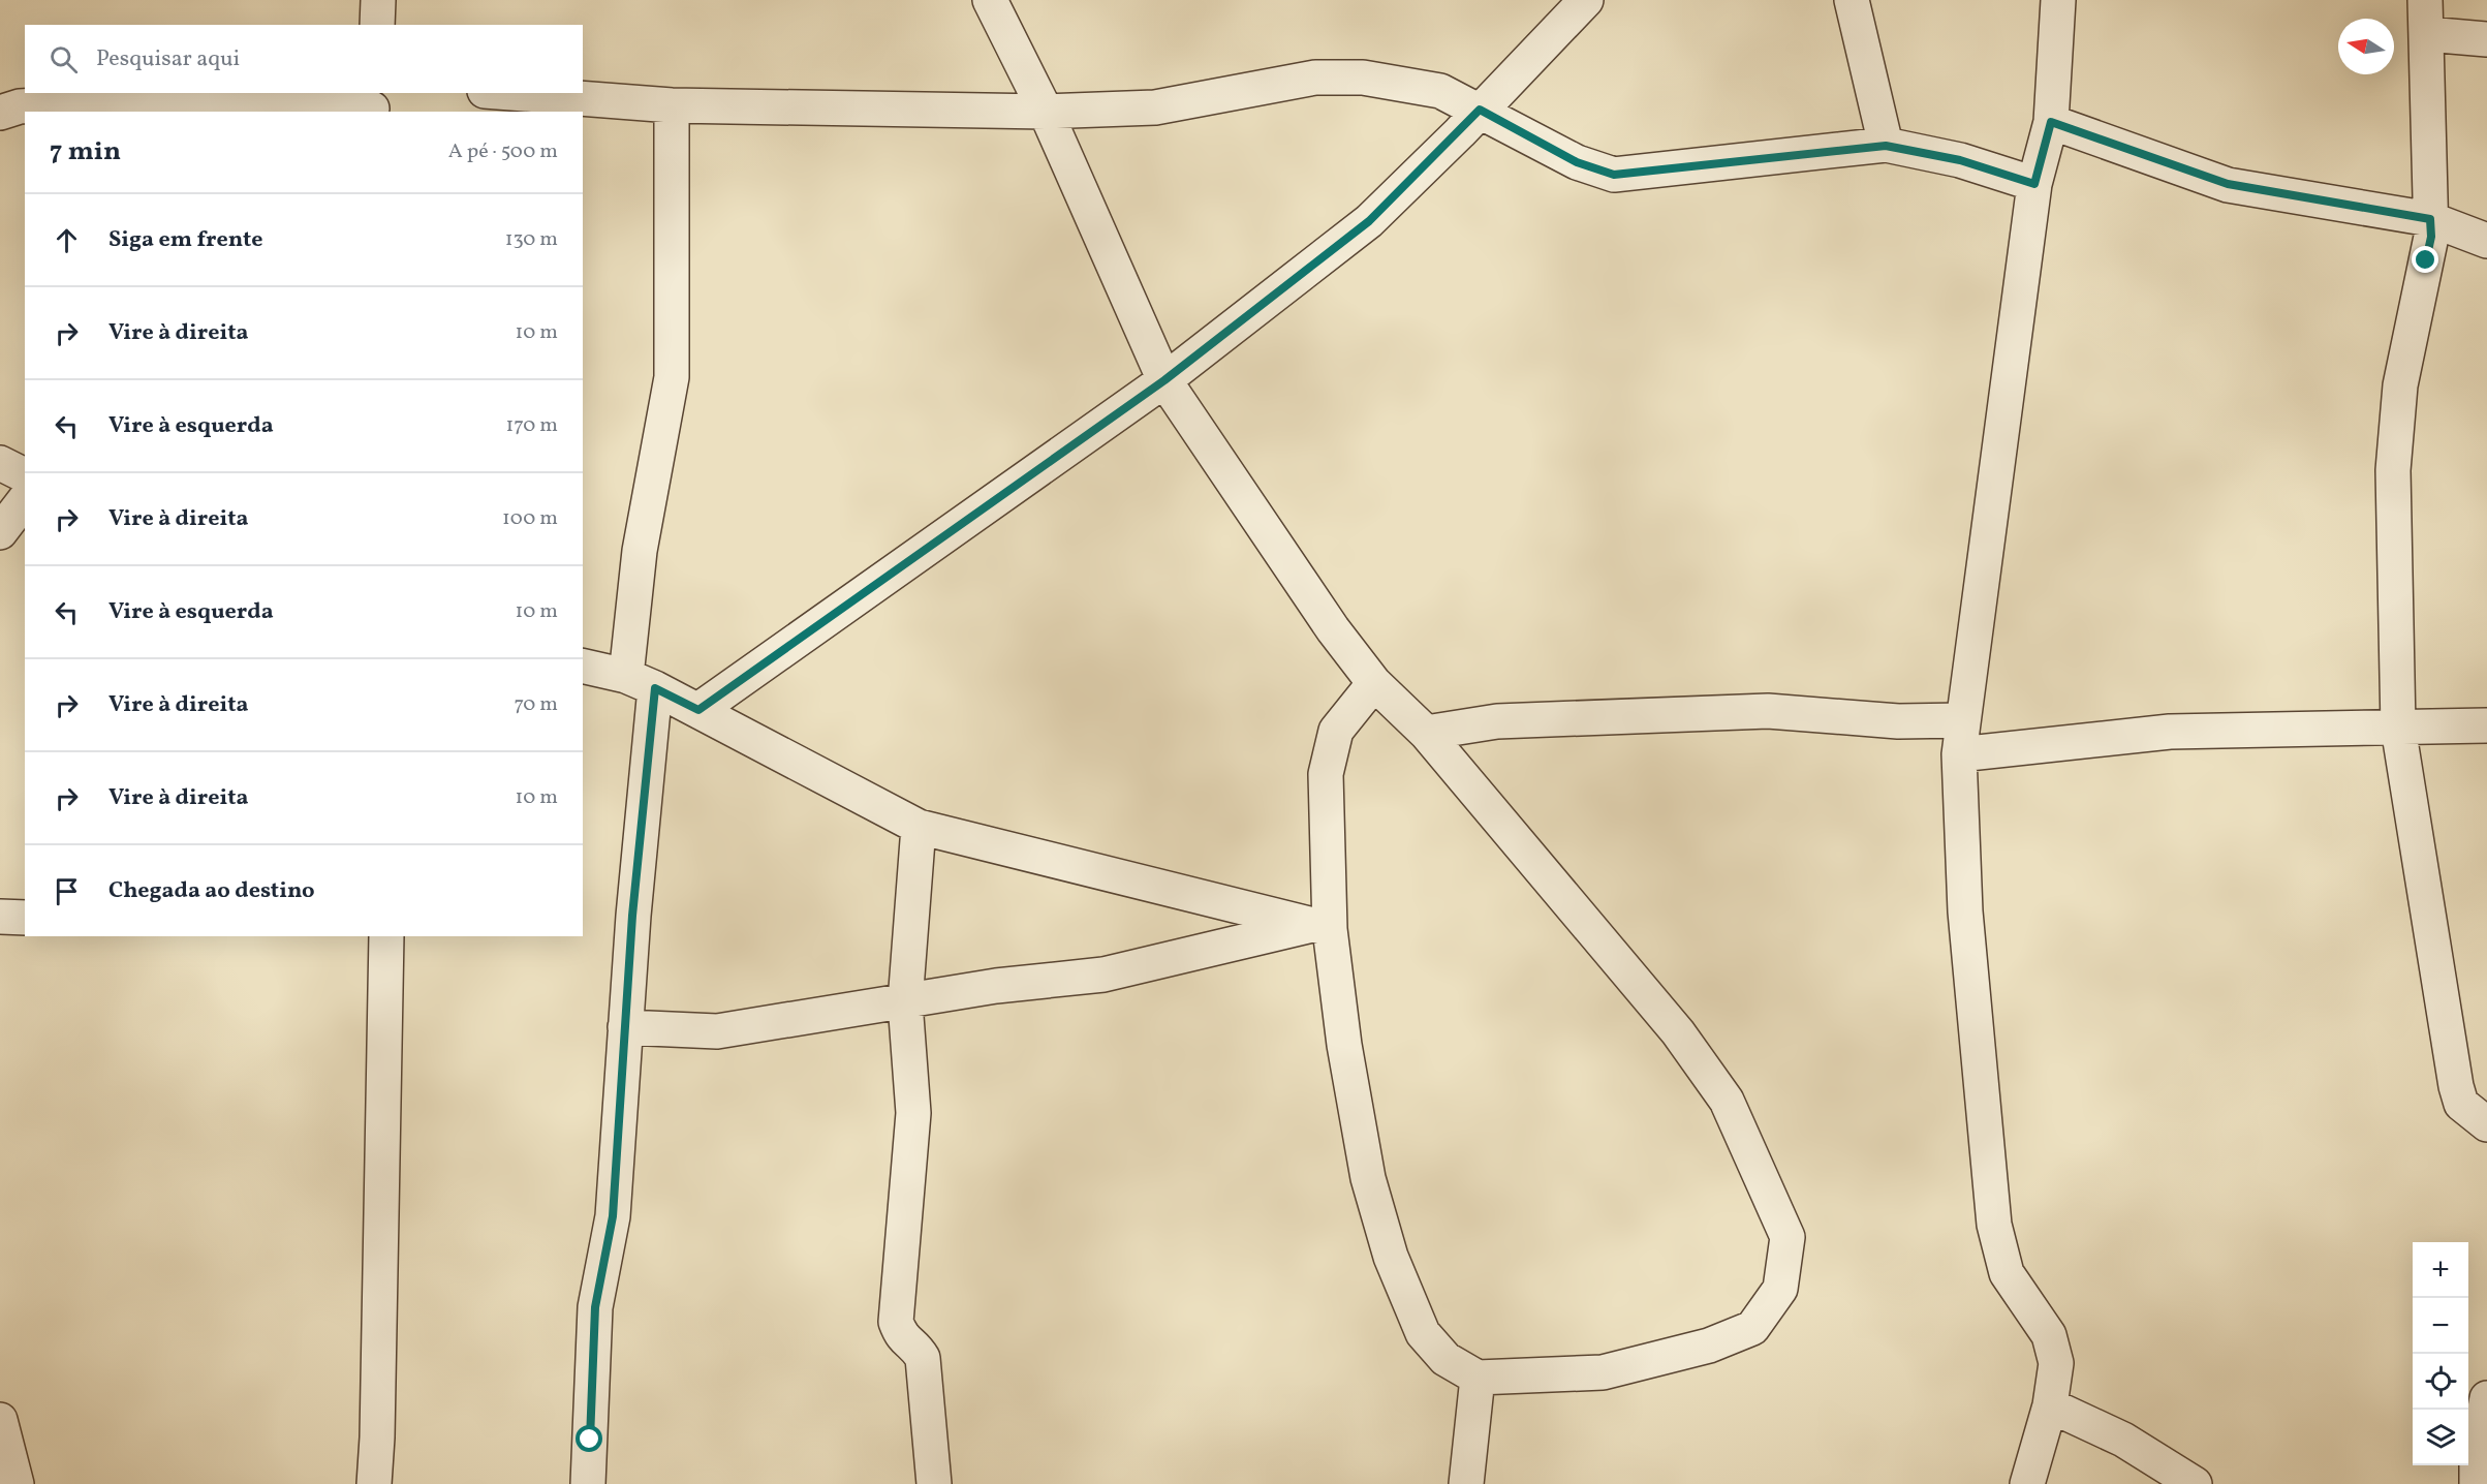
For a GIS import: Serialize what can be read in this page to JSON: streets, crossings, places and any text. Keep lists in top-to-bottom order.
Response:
{
  "north": "left",
  "page": {
    "search": "Pesquisar aqui",
    "heading": ["7 min", "A pé · 500 m"],
    "list": [
      ["Siga em frente", "130 m"],
      ["Vire à direita", "10 m"],
      ["Vire à esquerda", "170 m"],
      ["Vire à direita", "100 m"],
      ["Vire à esquerda", "10 m"],
      ["Vire à direita", "70 m"],
      ["Vire à direita", "10 m"],
      "Chegada ao destino"
    ],
    "map_buttons": ["+", "−"]
  }
}
